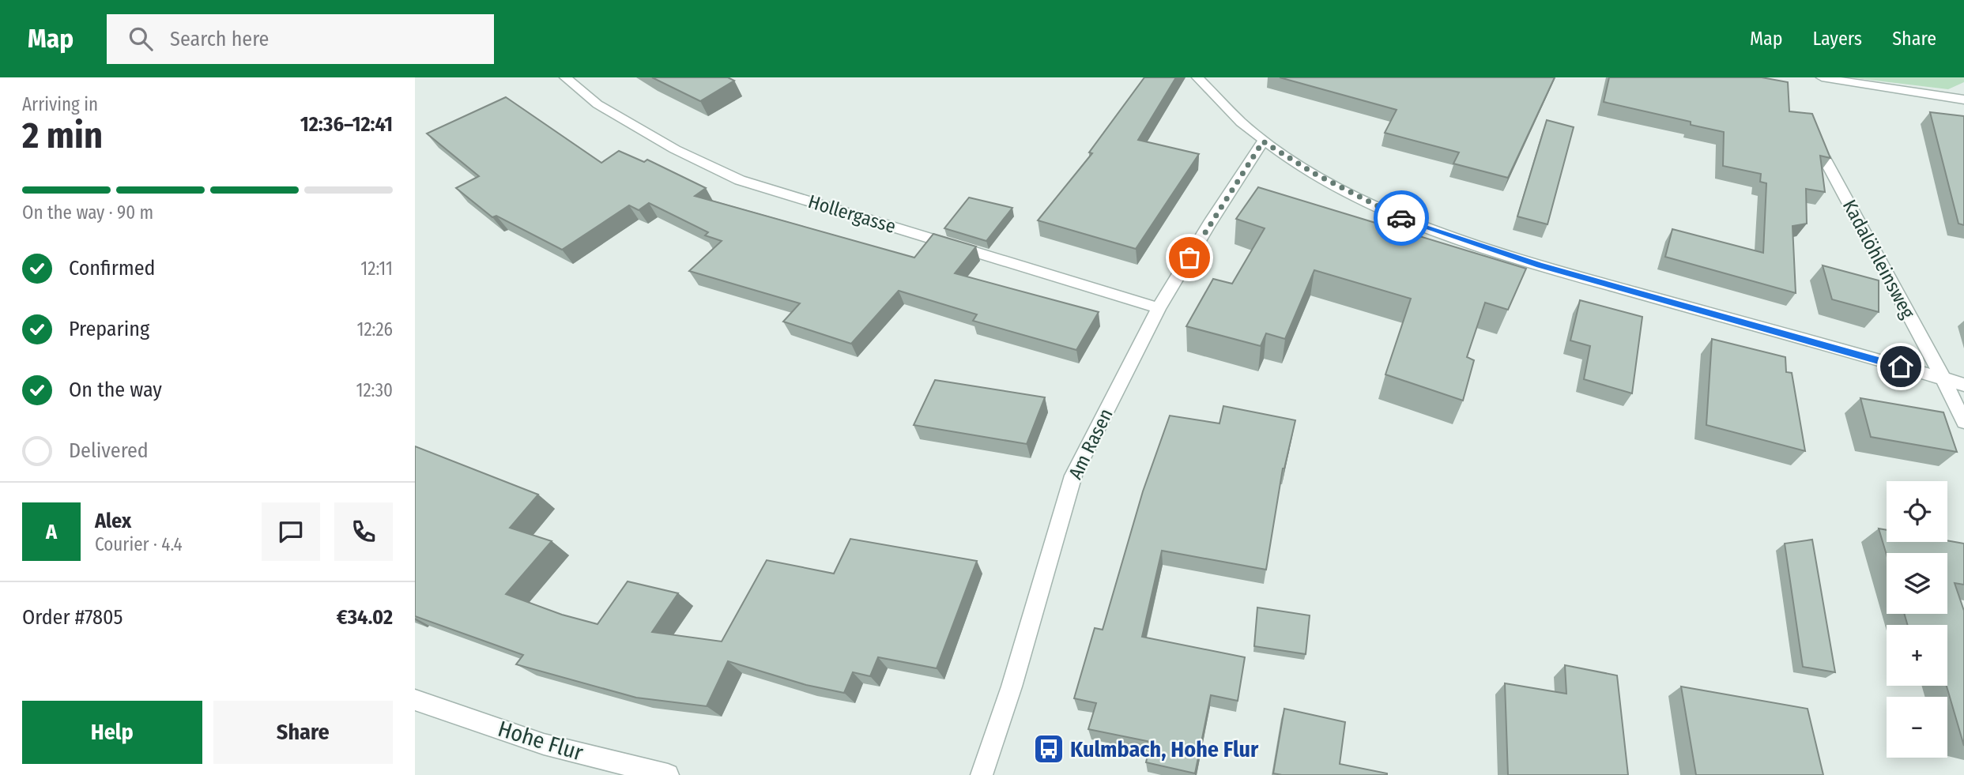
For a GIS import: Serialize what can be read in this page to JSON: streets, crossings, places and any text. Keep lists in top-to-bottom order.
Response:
{
  "streets": {
    "street": [
      "Hollergasse",
      "Kadalöhleinsweg",
      "Am Rasen",
      "Hohe Flur"
    ]
  },
  "crossings": [
    ["Hollergasse", "Am Rasen"]
  ],
  "places": {
    "bus stop": ["Kulmbach, Hohe Flur"]
  },
  "page": {
    "header": "Map",
    "search": "Search here",
    "nav": ["Map", "Layers", "Share"],
    "heading": ["2 min", "Arriving in", "12:36–12:41"],
    "panel": [
      "Alex",
      "Courier · 4.4",
      "Order #7805",
      "€34.02"
    ],
    "bar": "On the way · 90 m",
    "list": [
      ["Confirmed", "12:11"],
      ["Preparing", "12:26"],
      ["On the way", "12:30"],
      "Delivered"
    ],
    "map_buttons": ["+", "−"],
    "round": "A",
    "buttons": ["Help", "Share"]
  }
}
